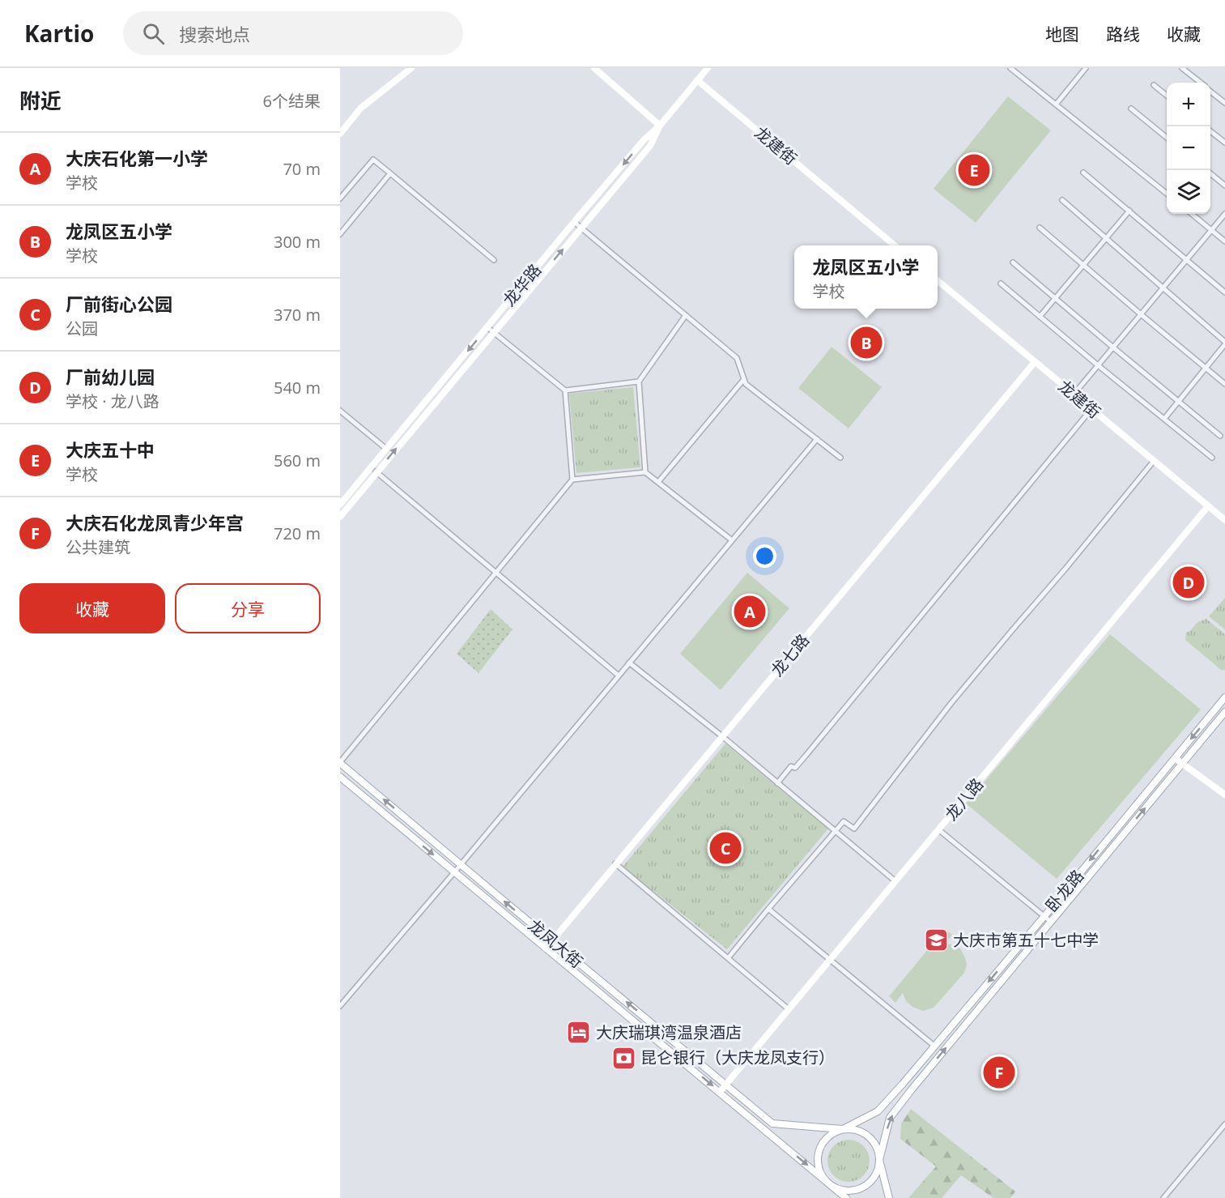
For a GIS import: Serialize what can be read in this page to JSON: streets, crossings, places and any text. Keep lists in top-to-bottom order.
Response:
{
  "streets": {
    "main road": ["卧龙路", "龙凤大街"],
    "street": [
      "龙建街",
      "龙华路",
      "龙七路",
      "龙八路"
    ]
  },
  "crossings": [
    ["龙建街", "龙华路"],
    ["龙建街", "龙七路"],
    ["龙建街", "龙八路"],
    ["龙七路", "龙凤大街"],
    ["龙八路", "龙凤大街"],
    ["卧龙路", "龙凤大街"]
  ],
  "places": {
    "school or university": ["大庆市第五十七中学"],
    "hotel": ["大庆瑞琪湾温泉酒店"],
    "bank": ["昆仑银行（大庆龙凤支行）"]
  },
  "page": {
    "header": "Kartio",
    "search": "搜索地点",
    "nav": ["地图", "路线", "收藏"],
    "heading": ["附近", "6个结果"],
    "map_buttons": ["+", "−"],
    "list": [
      {
        "mark": "A",
        "name": "大庆石化第一小学",
        "note": "学校",
        "value": "70 m"
      },
      {
        "mark": "B",
        "name": "龙凤区五小学",
        "note": "学校",
        "value": "300 m"
      },
      {
        "mark": "C",
        "name": "厂前街心公园",
        "note": "公园",
        "value": "370 m"
      },
      {
        "mark": "D",
        "name": "厂前幼儿园",
        "note": "学校 · 龙八路",
        "value": "540 m"
      },
      {
        "mark": "E",
        "name": "大庆五十中",
        "note": "学校",
        "value": "560 m"
      },
      {
        "mark": "F",
        "name": "大庆石化龙凤青少年宫",
        "note": "公共建筑",
        "value": "720 m"
      }
    ],
    "pins": [
      "E",
      "B",
      "D",
      "A",
      "C",
      "F"
    ],
    "popup": ["龙凤区五小学", "学校"],
    "buttons": ["收藏", "分享"]
  }
}
